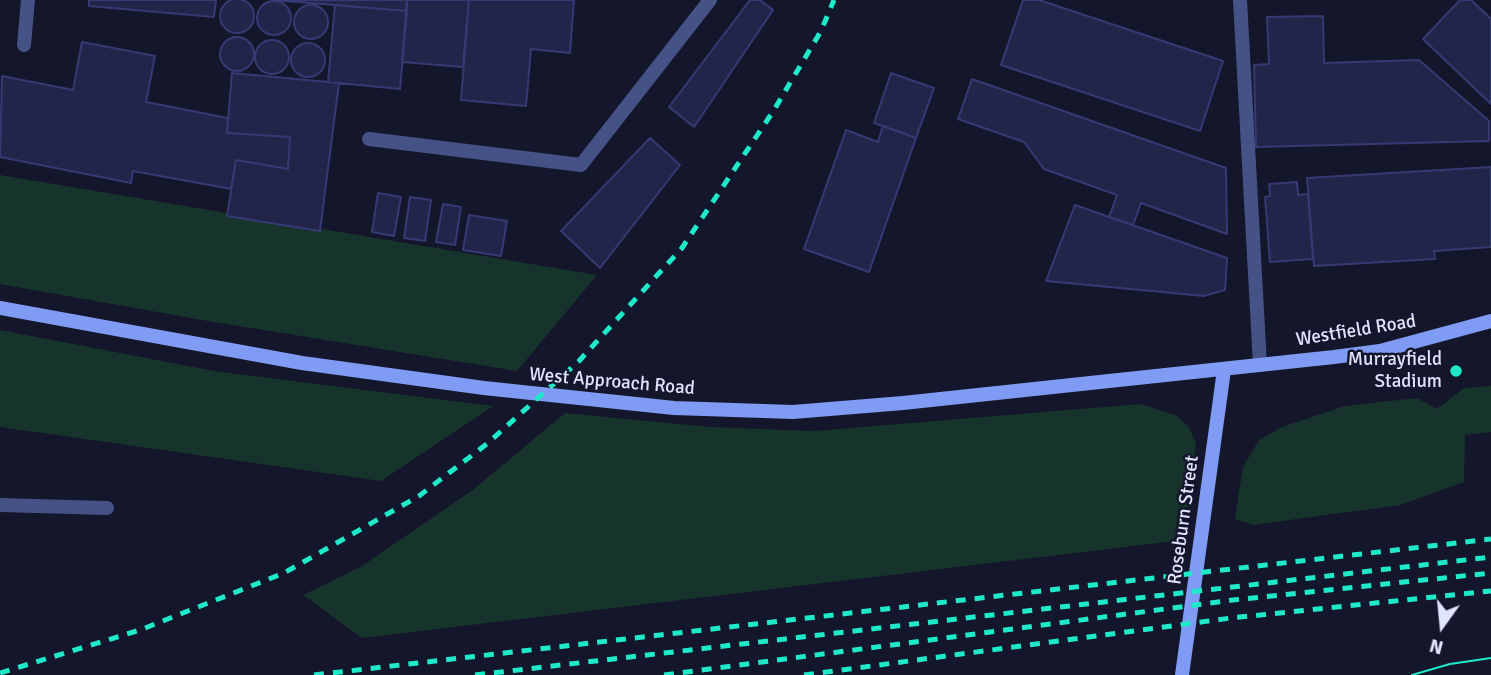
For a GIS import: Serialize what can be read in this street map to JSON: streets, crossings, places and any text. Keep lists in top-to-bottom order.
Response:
{
  "streets": {
    "street": ["Westfield Road", "West Approach Road", "Roseburn Street"]
  },
  "crossings": [
    ["Westfield Road", "West Approach Road"],
    ["Westfield Road", "Roseburn Street"],
    ["West Approach Road", "Roseburn Street"]
  ],
  "places": ["Murrayfield Stadium"],
  "north": "bottom"
}
